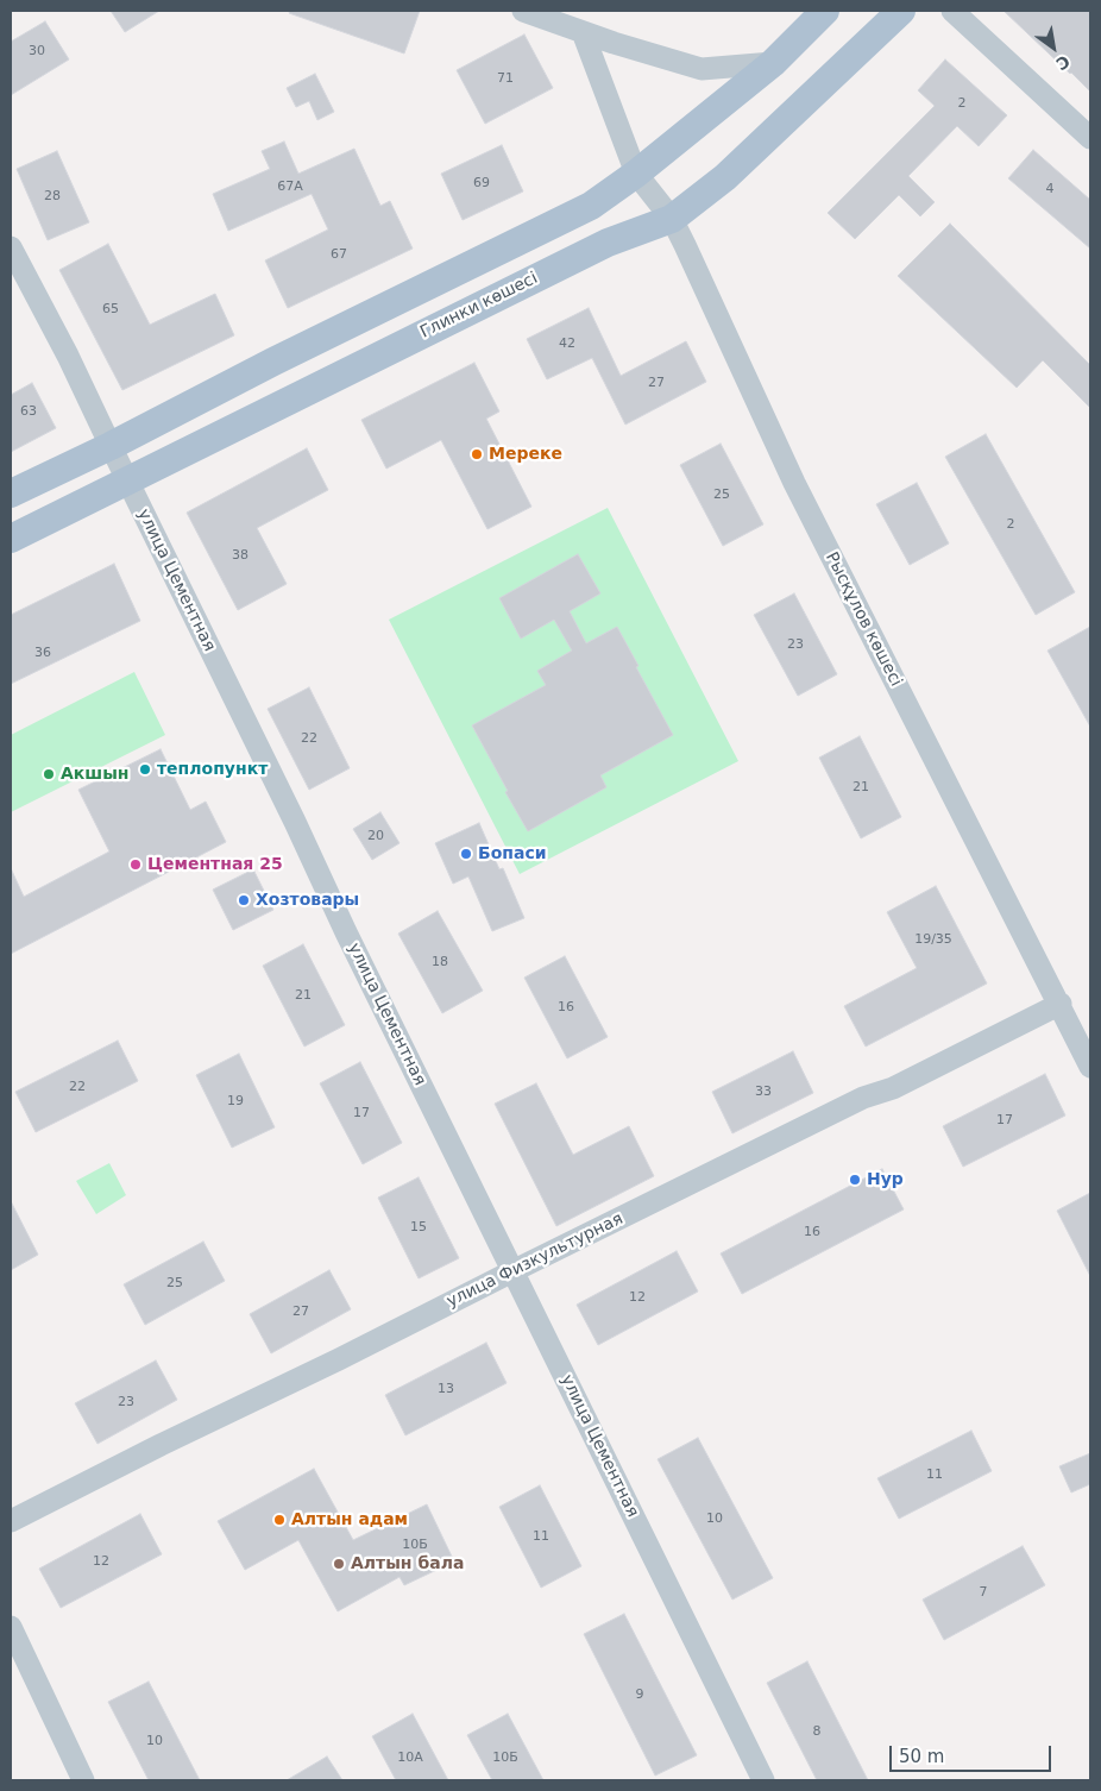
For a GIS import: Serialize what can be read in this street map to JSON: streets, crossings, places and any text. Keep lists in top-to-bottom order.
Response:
{
  "streets": {
    "main road": ["Глинки көшесі"],
    "street": ["улица Цементная", "Рысқұлов көшесі", "улица Физкультурная"]
  },
  "crossings": [
    ["Глинки көшесі", "улица Цементная"],
    ["Глинки көшесі", "Рысқұлов көшесі"],
    ["улица Цементная", "улица Физкультурная"],
    ["Рысқұлов көшесі", "улица Физкультурная"]
  ],
  "places": [
    "Мереке",
    "теплопункт",
    "Акшын",
    "Бопаси",
    "Цементная 25",
    "Хозтовары",
    "Нур",
    "Алтын адам",
    "Алтын бала"
  ],
  "house_numbers": [
    "30",
    "71",
    "2",
    "69",
    "67А",
    "4",
    "28",
    "67",
    "65",
    "42",
    "27",
    "63",
    "25",
    "2",
    "38",
    "23",
    "36",
    "22",
    "21",
    "20",
    "19/35",
    "18",
    "21",
    "16",
    "22",
    "33",
    "19",
    "17",
    "17",
    "15",
    "16",
    "25",
    "12",
    "27",
    "13",
    "23",
    "11",
    "10",
    "11",
    "10Б",
    "12",
    "7",
    "9",
    "8",
    "10",
    "10А",
    "10Б"
  ],
  "scale_bar": "50 m",
  "north": "bottom right"
}
